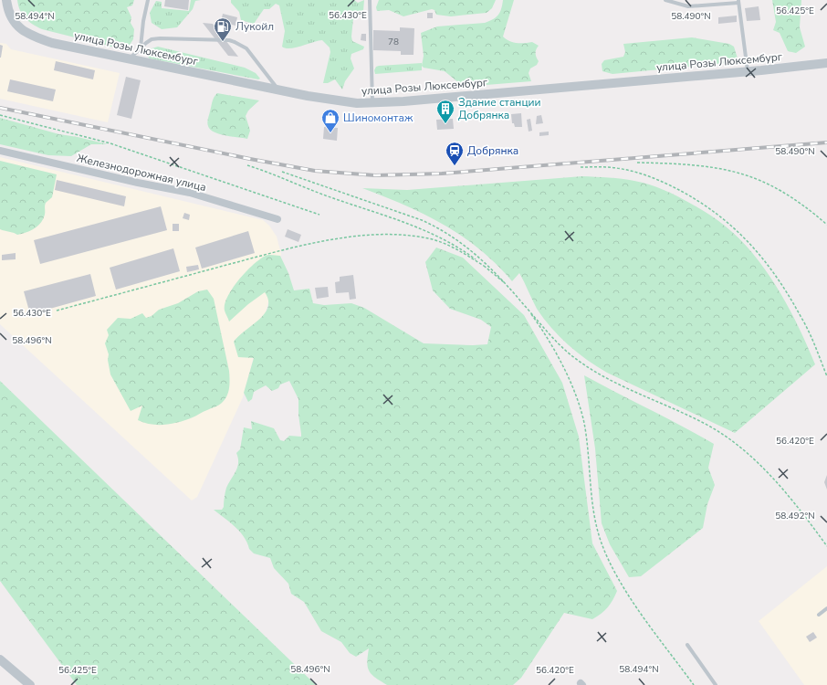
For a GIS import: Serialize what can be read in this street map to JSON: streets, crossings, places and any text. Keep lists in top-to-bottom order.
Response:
{
  "streets": {
    "street": ["улица Розы Люксембург", "Железнодорожная улица"]
  },
  "places": {
    "fuel station": ["Лукойл"],
    "building": ["Здание станции Добрянка"],
    "shop": ["Шинoмонтаж"],
    "station": ["Добрянка"]
  },
  "house_numbers": ["78"],
  "coordinates": [
    "56.425°E",
    "56.430°E",
    "58.494°N",
    "58.490°N",
    "58.496°N",
    "56.420°E",
    "58.492°N"
  ]
}
